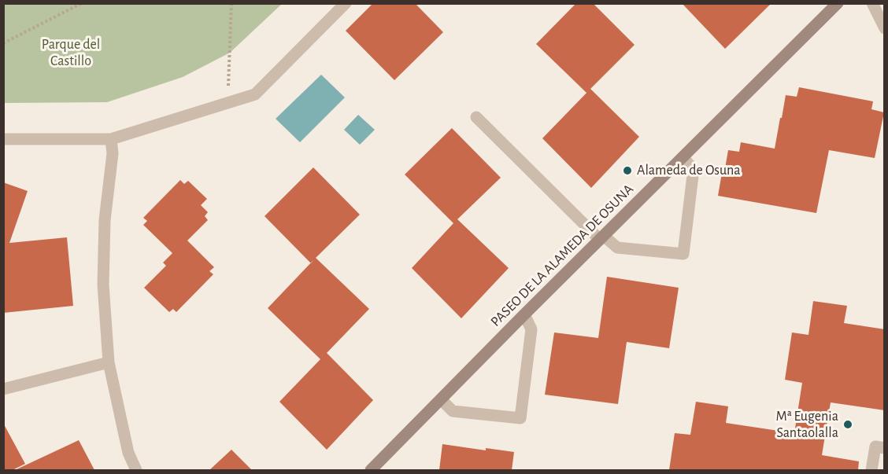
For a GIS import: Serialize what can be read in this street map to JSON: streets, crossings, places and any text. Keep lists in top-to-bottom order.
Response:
{
  "streets": {
    "street": ["PASEO DE LA ALAMEDA DE OSUNA"]
  },
  "parks": ["Parque del Castillo"],
  "places": ["Alameda de Osuna", "Mª Eugenia Santaolalla"]
}
